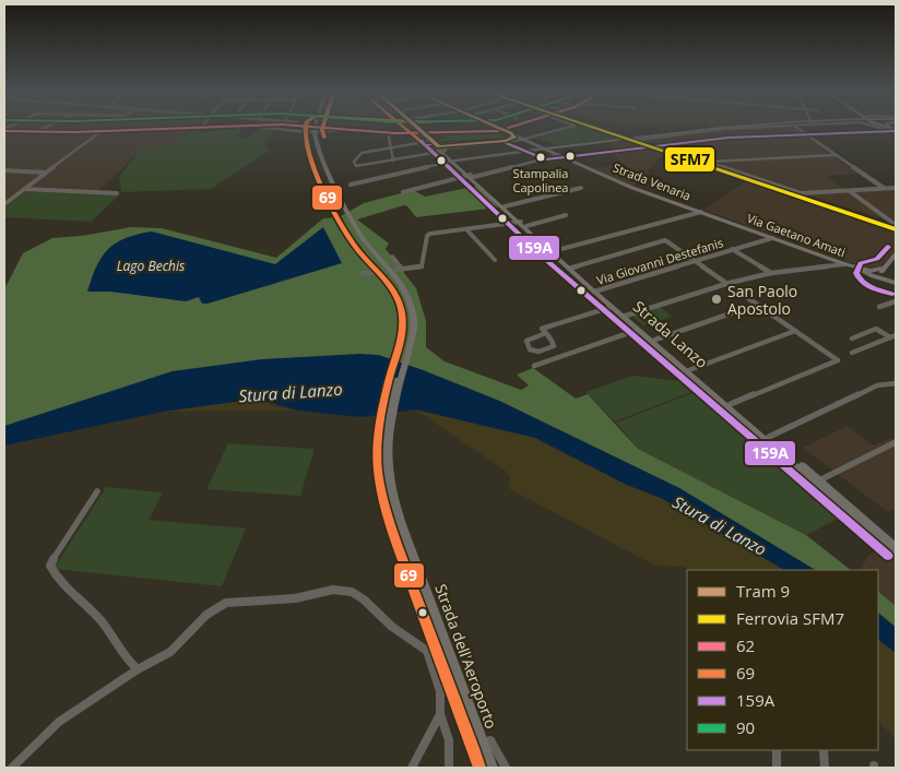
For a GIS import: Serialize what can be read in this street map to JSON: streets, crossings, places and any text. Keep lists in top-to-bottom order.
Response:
{
  "streets": {
    "street": [
      "Strada Venaria",
      "Via Gaetano Amati",
      "Via Giovanni Destefanis",
      "Strada Lanzo",
      "Strada dell'Aeroporto"
    ]
  },
  "crossings": [
    ["Strada Venaria", "Via Gaetano Amati"],
    ["Strada Venaria", "Strada Lanzo"],
    ["Via Gaetano Amati", "Via Giovanni Destefanis"],
    ["Via Giovanni Destefanis", "Strada Lanzo"]
  ],
  "water": ["Lago Bechis", "Stura di Lanzo"],
  "places": ["Stampalia Capolinea", "San Paolo Apostolo"],
  "lines": [
    "tram line 9",
    "rail line SFM7",
    "transit line 62",
    "transit line 69",
    "transit line 159A"
  ],
  "legend": [
    "Tram 9",
    "Ferrovia SFM7",
    "62",
    "69",
    "159A",
    "90"
  ]
}
